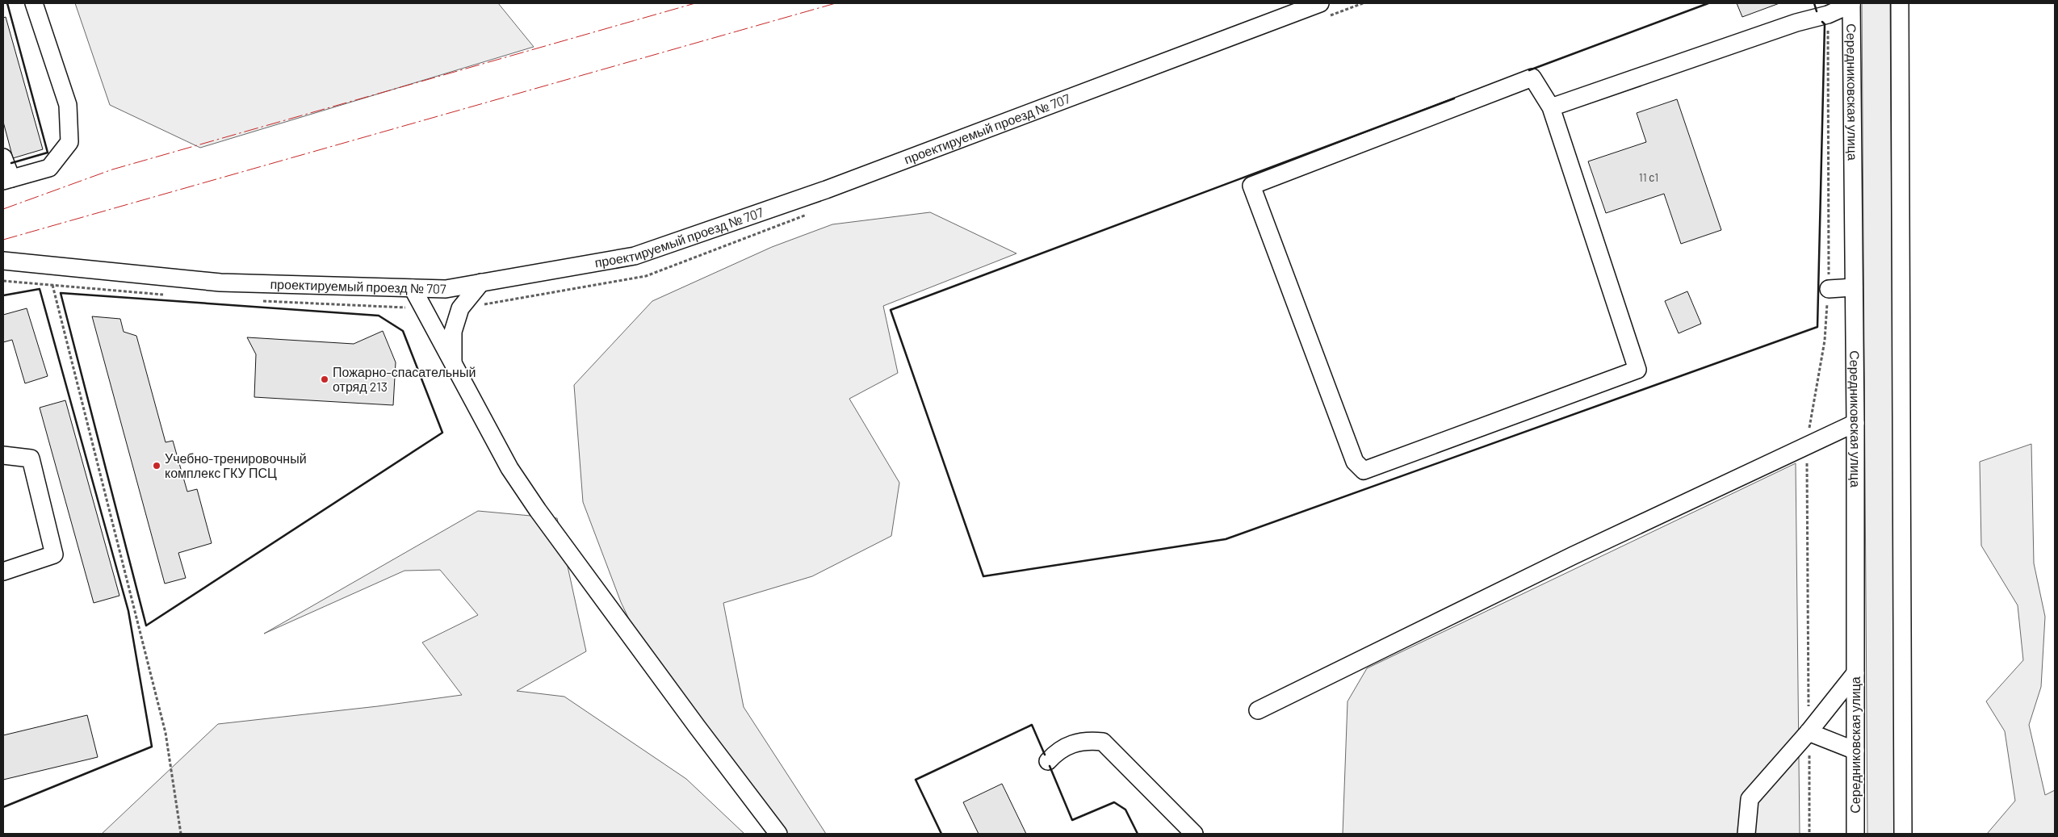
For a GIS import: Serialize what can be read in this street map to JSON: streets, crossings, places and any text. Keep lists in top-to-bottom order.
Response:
{
  "streets": {
    "street": ["Середниковская улица", "проектируемый проезд № 707"]
  },
  "places": ["Пожарно-спасательный отряд 213", "Учебно-тренировочный комплекс ГКУ ПСЦ"],
  "house_numbers": ["11 с1"]
}
